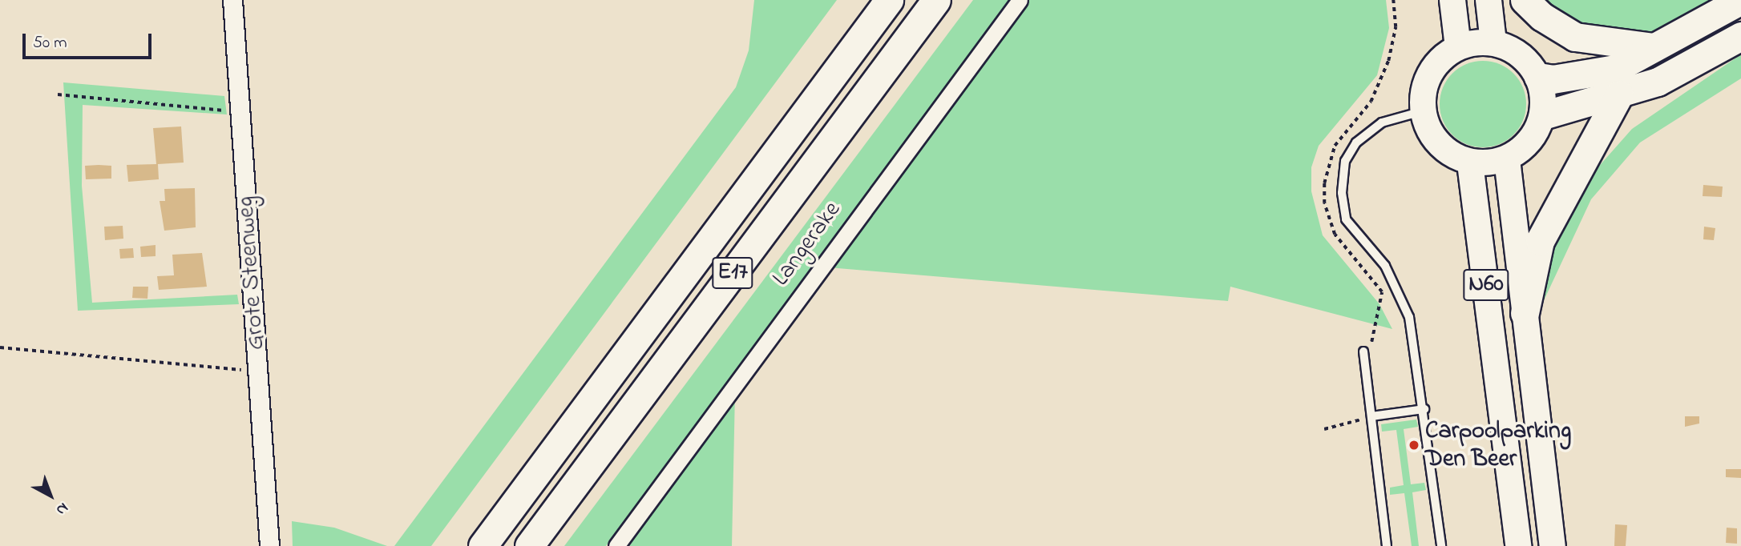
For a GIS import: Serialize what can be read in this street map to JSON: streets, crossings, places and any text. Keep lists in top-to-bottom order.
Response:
{
  "streets": {
    "highway": ["E17", "N60"],
    "street": ["Langerake", "Grote Steenweg"]
  },
  "places": ["Carpoolparking Den Beer"],
  "scale_bar": "50 m",
  "north": "bottom right"
}
